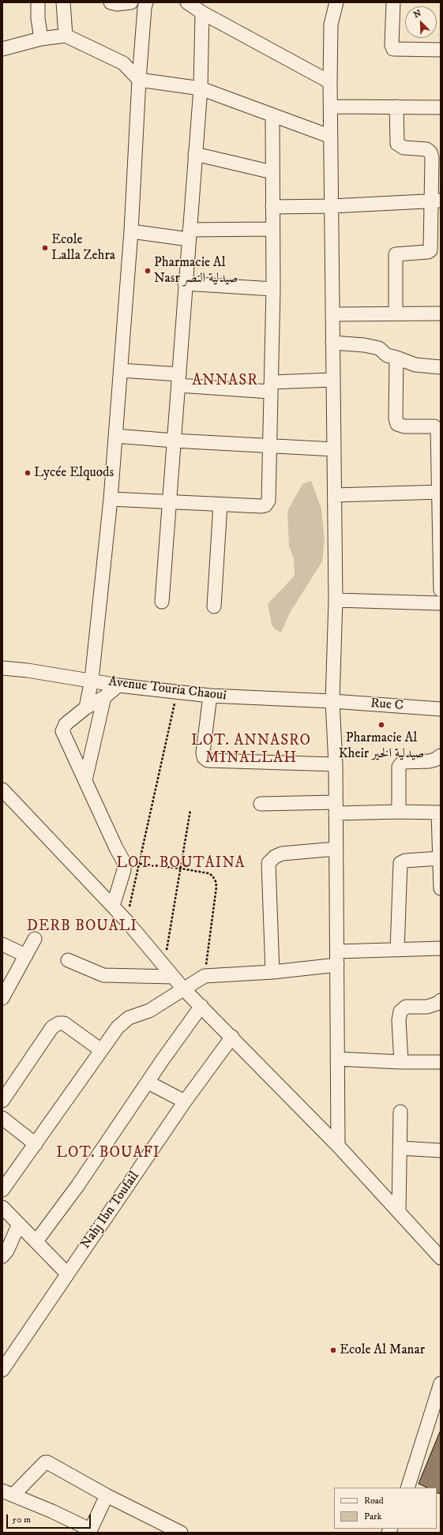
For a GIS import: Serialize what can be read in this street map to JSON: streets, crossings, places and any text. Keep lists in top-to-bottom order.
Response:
{
  "streets": {
    "street": ["Avenue Touria Chaoui", "Rue C", "Nahj Ibn Toufail"]
  },
  "crossings": [
    ["Avenue Touria Chaoui", "Rue C"]
  ],
  "districts": [
    "ANNASR",
    "LOT. ANNASRO MINALLAH",
    "LOT. BOUTAINA",
    "DERB BOUALI",
    "LOT. BOUAFI"
  ],
  "places": [
    "Ecole Lalla Zehra",
    "Pharmacie Al Nasr صيدلية النصر",
    "Lycée Elquods",
    "Pharmacie Al Kheir صيدلية الخير",
    "Ecole Al Manar"
  ],
  "legend": ["Road", "Park"],
  "scale_bar": "50 m",
  "north": "top left"
}
